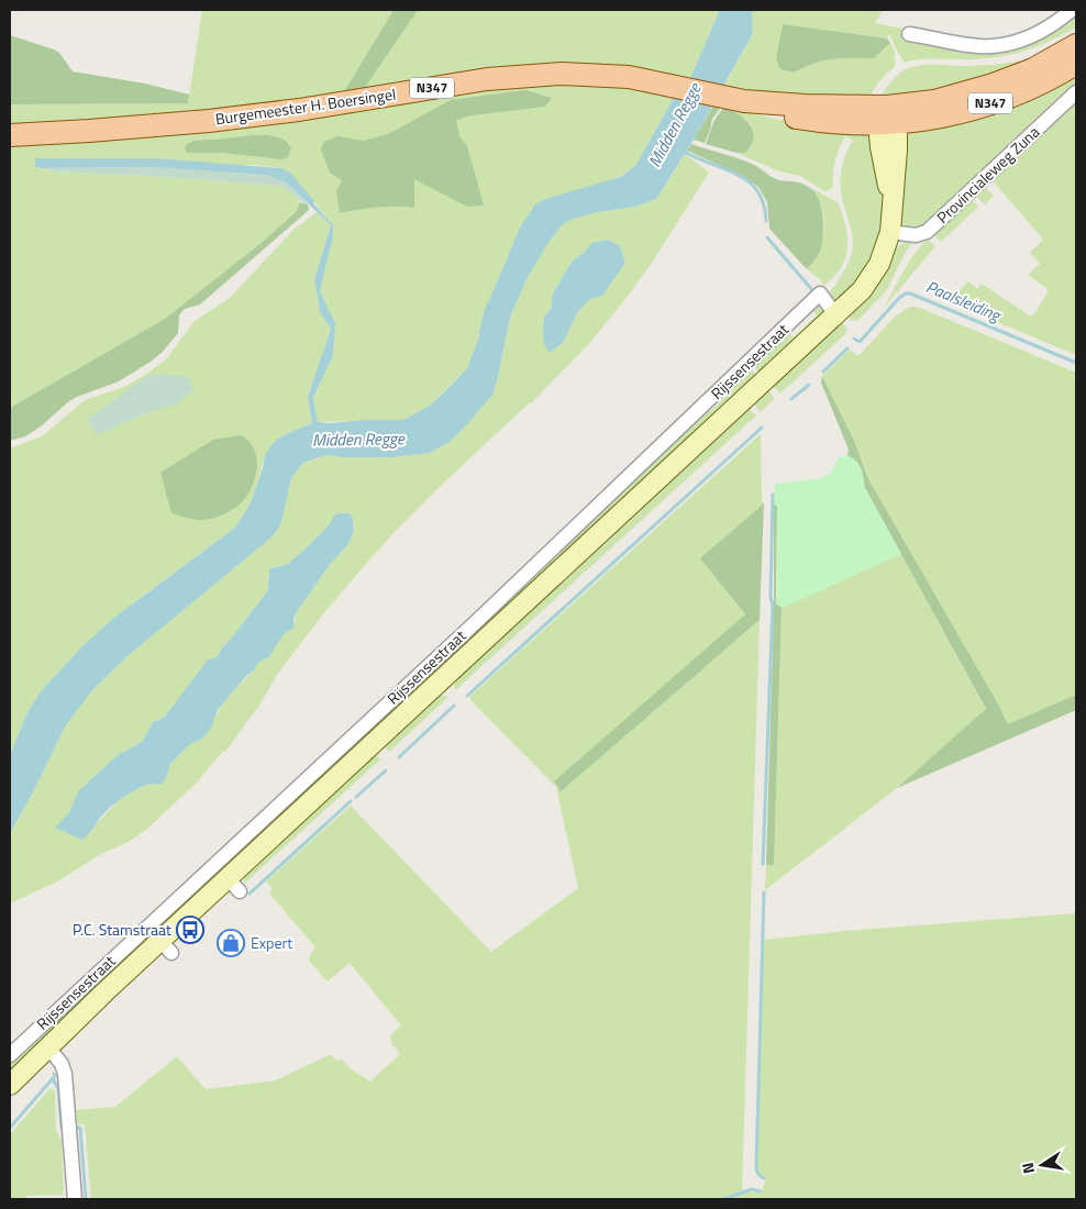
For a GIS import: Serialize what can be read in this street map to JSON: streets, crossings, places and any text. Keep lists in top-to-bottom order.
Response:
{
  "streets": {
    "main road": ["N347", "Burgemeester H. Boersingel", "Rijssensestraat"],
    "street": ["Provincialeweg Zuna"]
  },
  "crossings": [
    ["N347", "Burgemeester H. Boersingel"],
    ["N347", "Rijssensestraat"],
    ["Burgemeester H. Boersingel", "Rijssensestraat"],
    ["Provincialeweg Zuna", "Rijssensestraat"]
  ],
  "water": ["Midden Regge", "Paalsleiding"],
  "places": {
    "bus stop": ["P.C. Stamstraat"],
    "shop": ["Expert"]
  },
  "north": "left"
}
